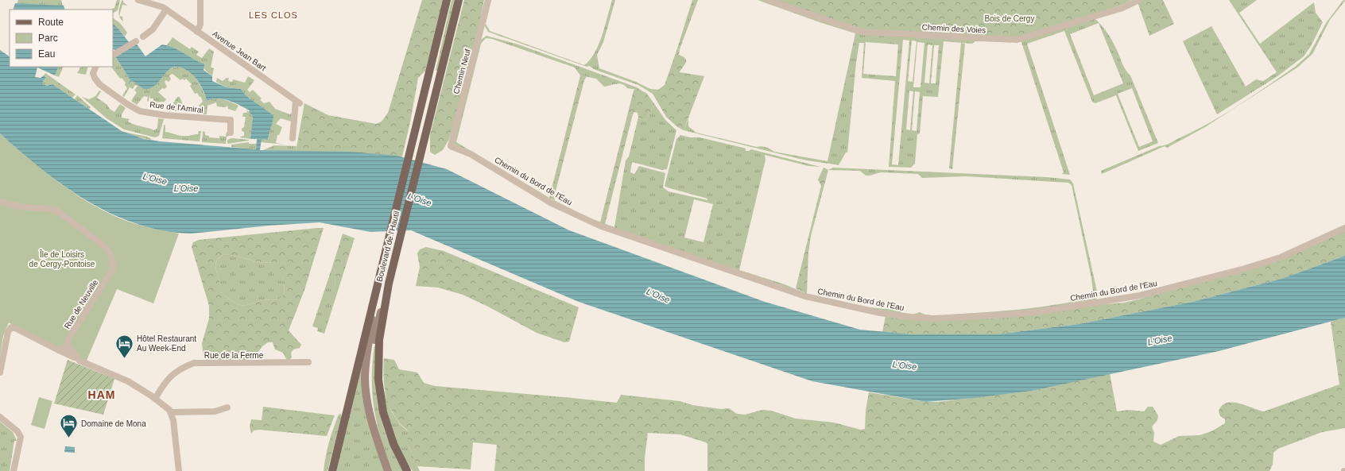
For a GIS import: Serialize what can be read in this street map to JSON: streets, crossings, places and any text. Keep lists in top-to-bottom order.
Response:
{
  "streets": {
    "main road": ["Boulevard de l'Hautil"],
    "street": [
      "Chemin des Voies",
      "Avenue Jean Bart",
      "Chemin Neuf",
      "Rue de l'Amiral",
      "Chemin du Bord de l'Eau",
      "Rue de Neuville",
      "Rue de la Ferme"
    ]
  },
  "crossings": [
    ["Chemin Neuf", "Chemin du Bord de l'Eau"]
  ],
  "districts": ["LES CLOS", "HAM"],
  "water": ["L'Oise", "L’Oise"],
  "parks": ["Bois de Cergy", "Île de Loisirs de Cergy-Pontoise"],
  "places": {
    "hotel": ["Hôtel Restaurant Au Week-End", "Domaine de Mona"]
  },
  "legend": ["Route", "Parc", "Eau"]
}
